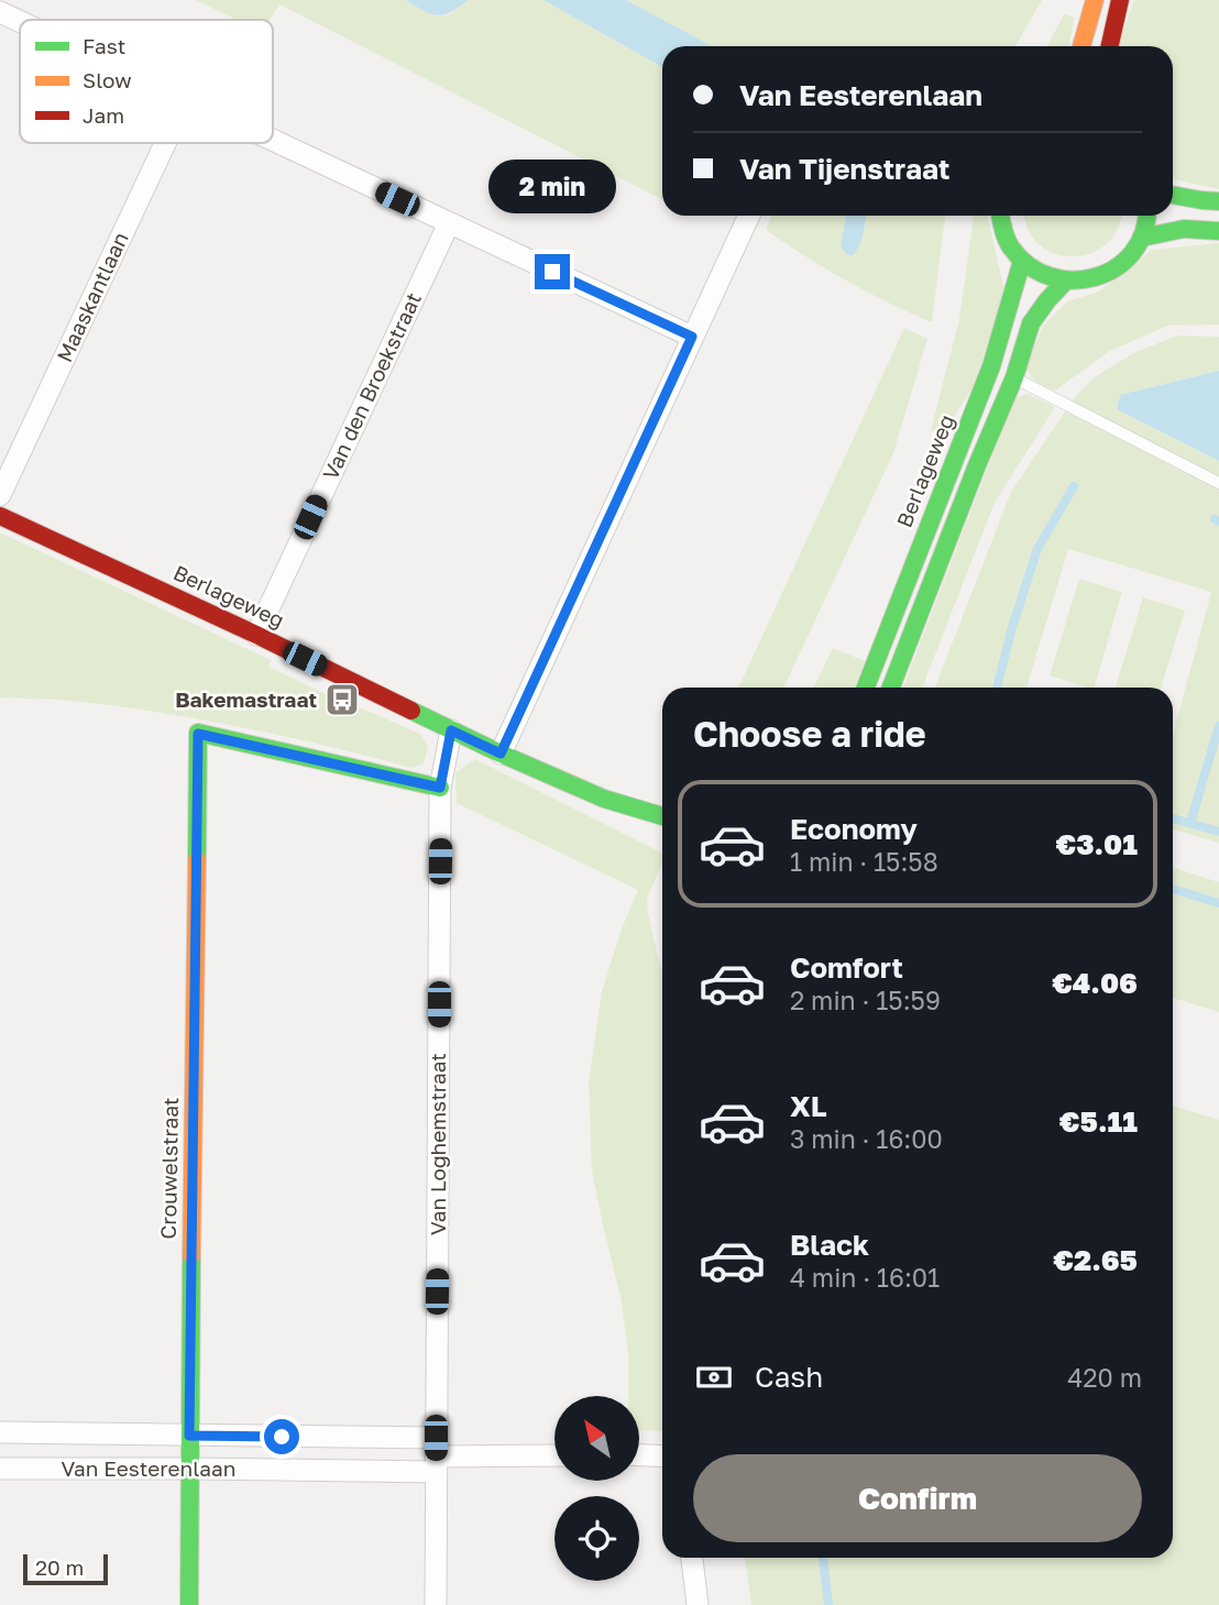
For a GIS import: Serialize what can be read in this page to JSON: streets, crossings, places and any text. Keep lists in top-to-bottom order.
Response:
{
  "streets": {
    "main road": ["Berlageweg", "Crouwelstraat"],
    "street": [
      "Maaskantlaan",
      "Van den Broekstraat",
      "Van Loghemstraat",
      "Van Eesterenlaan"
    ]
  },
  "crossings": [
    ["Van den Broekstraat", "Berlageweg"],
    ["Berlageweg", "Van Loghemstraat"],
    ["Van Loghemstraat", "Crouwelstraat"],
    ["Van Loghemstraat", "Van Eesterenlaan"],
    ["Crouwelstraat", "Van Eesterenlaan"]
  ],
  "places": {
    "bus stop": ["Bakemastraat"]
  },
  "legend": ["Fast", "Slow", "Jam"],
  "scale_bar": "20 m",
  "north": "top left",
  "page": {
    "banner": ["Van Eesterenlaan", "Van Tijenstraat"],
    "bubble": "2 min",
    "heading": "Choose a ride",
    "list": [
      {
        "name": "Economy",
        "note": "1 min · 15:58",
        "value": "€3.01"
      },
      {
        "name": "Comfort",
        "note": "2 min · 15:59",
        "value": "€4.06"
      },
      {
        "name": "XL",
        "note": "3 min · 16:00",
        "value": "€5.11"
      },
      {
        "name": "Black",
        "note": "4 min · 16:01",
        "value": "€2.65"
      }
    ],
    "pay": ["Cash", "420 m"],
    "buttons": "Confirm",
    "scale": "20 m"
  }
}
